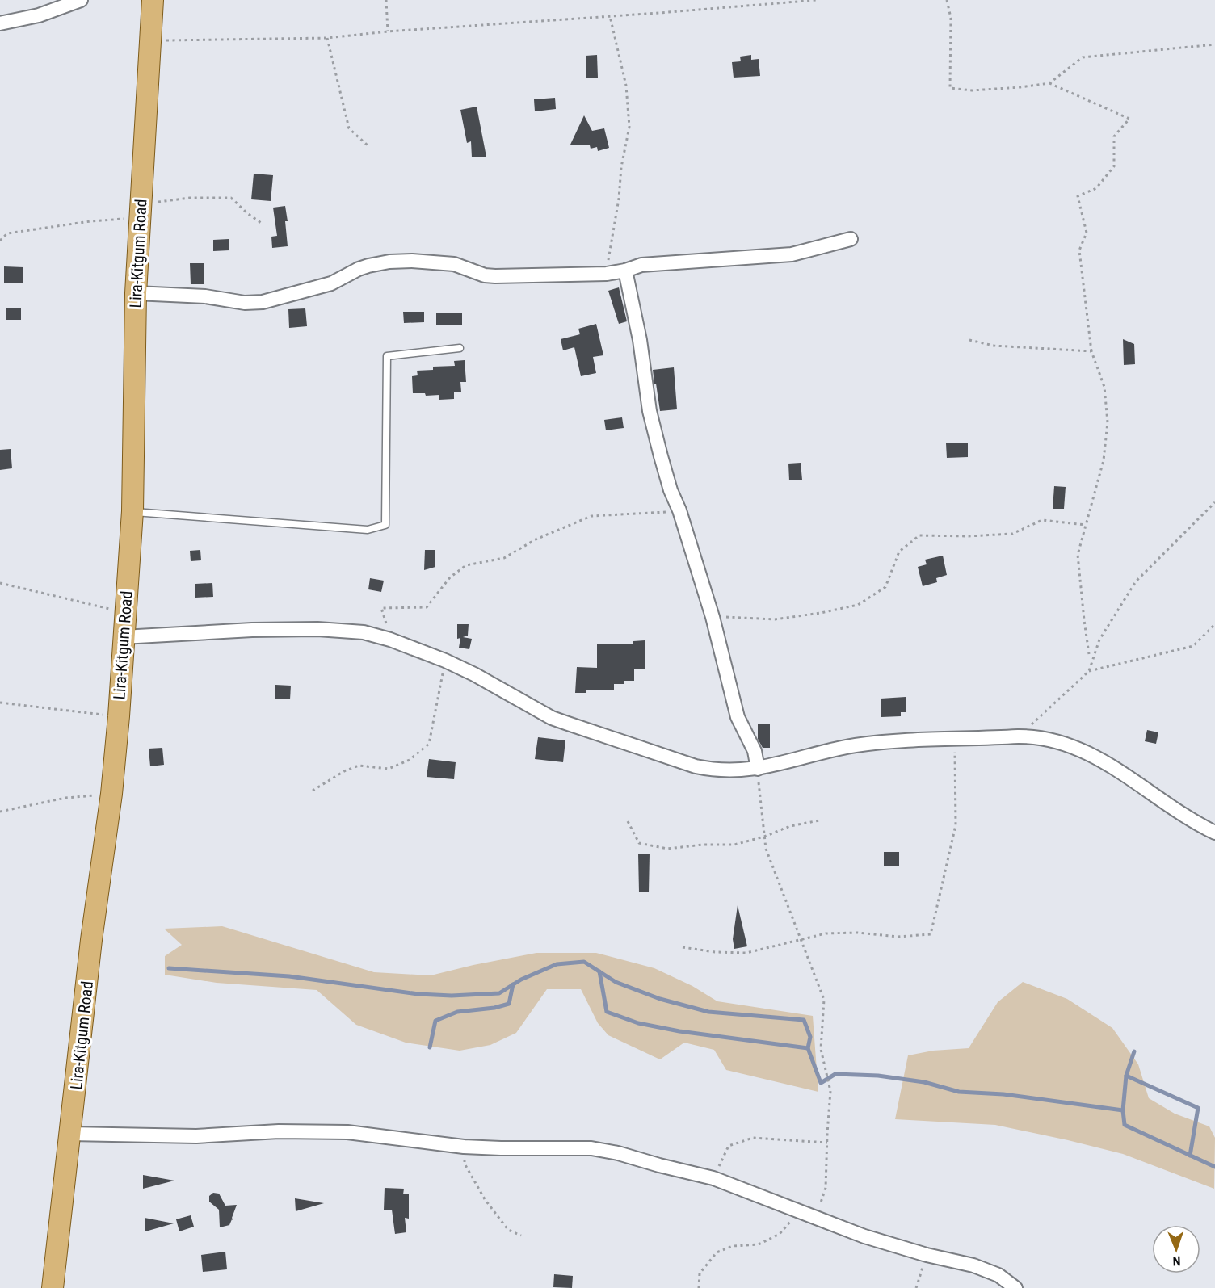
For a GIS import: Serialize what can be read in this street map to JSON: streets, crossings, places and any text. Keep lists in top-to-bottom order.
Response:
{
  "streets": {
    "main road": ["Lira-Kitgum Road"]
  },
  "north": "bottom"
}
